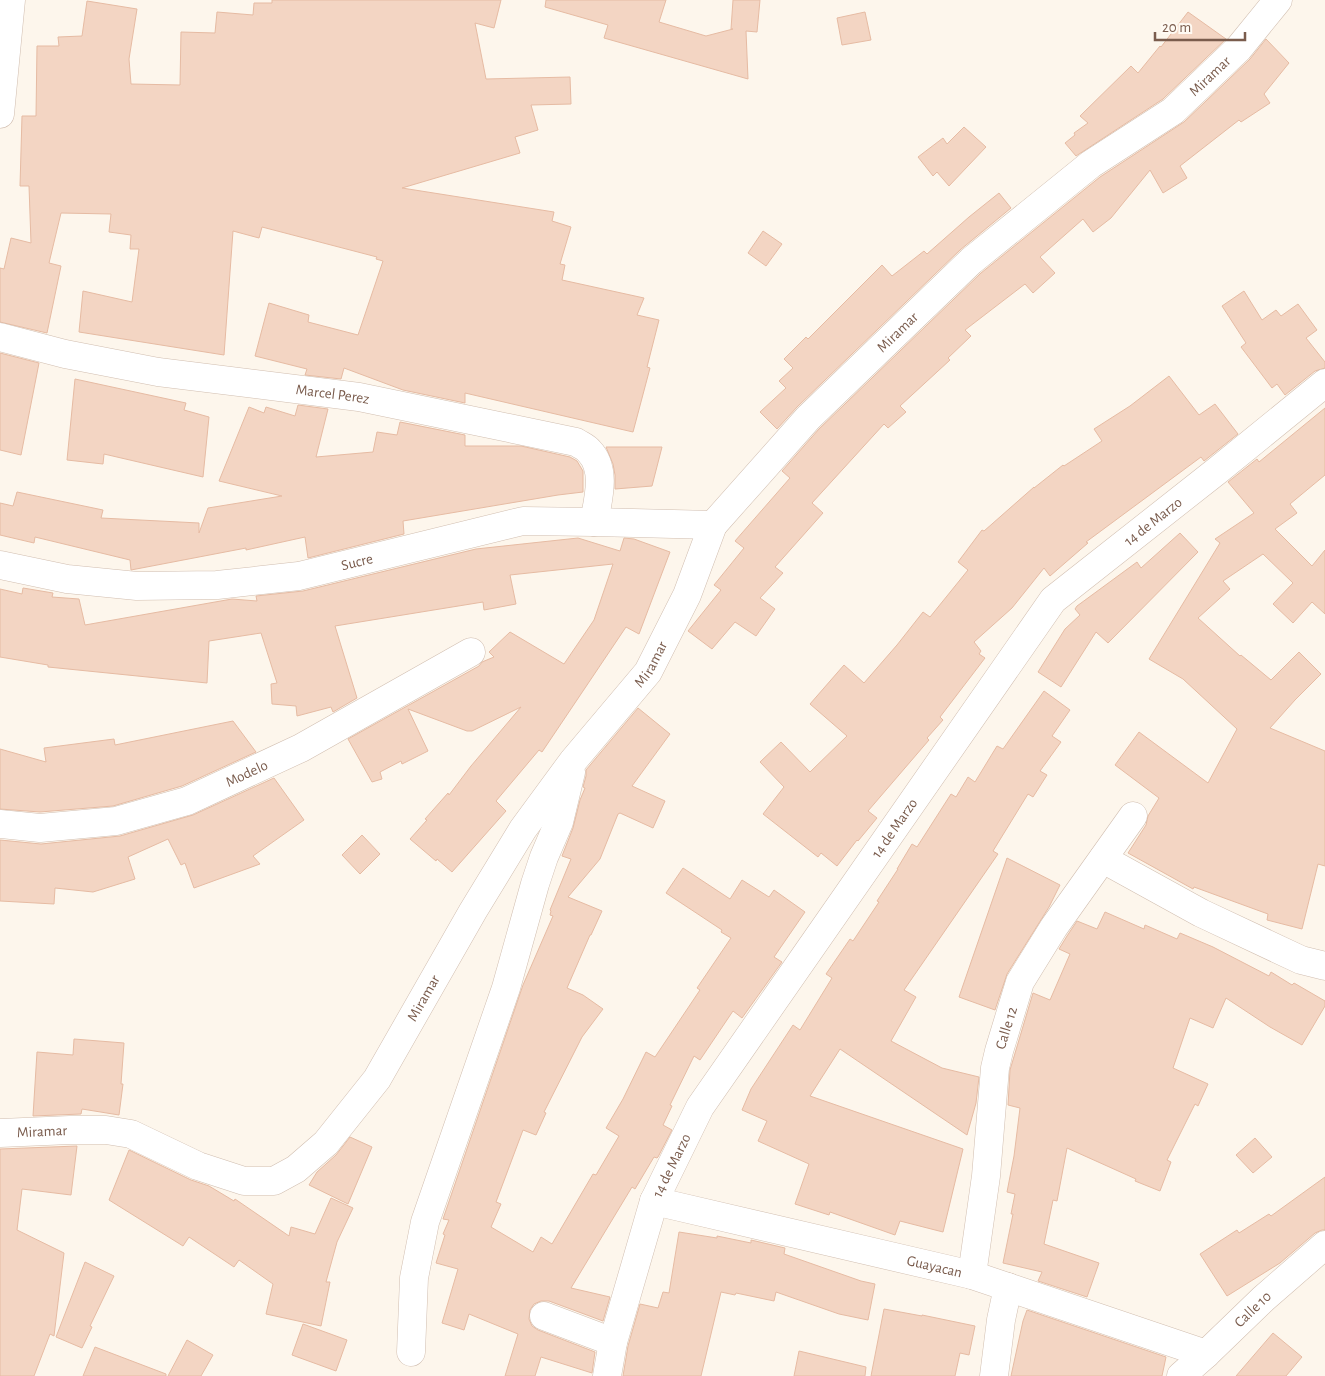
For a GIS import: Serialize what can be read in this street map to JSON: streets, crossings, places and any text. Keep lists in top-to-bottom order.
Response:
{
  "streets": {
    "street": [
      "Miramar",
      "Marcel Perez",
      "14 de Marzo",
      "Sucre",
      "Modelo",
      "Calle 12",
      "Guayacan",
      "Calle 10"
    ]
  },
  "crossings": [
    ["Miramar", "Sucre"],
    ["Marcel Perez", "Sucre"],
    ["14 de Marzo", "Guayacan"],
    ["Calle 12", "Guayacan"],
    ["Guayacan", "Calle 10"]
  ],
  "scale_bar": "20 m"
}
